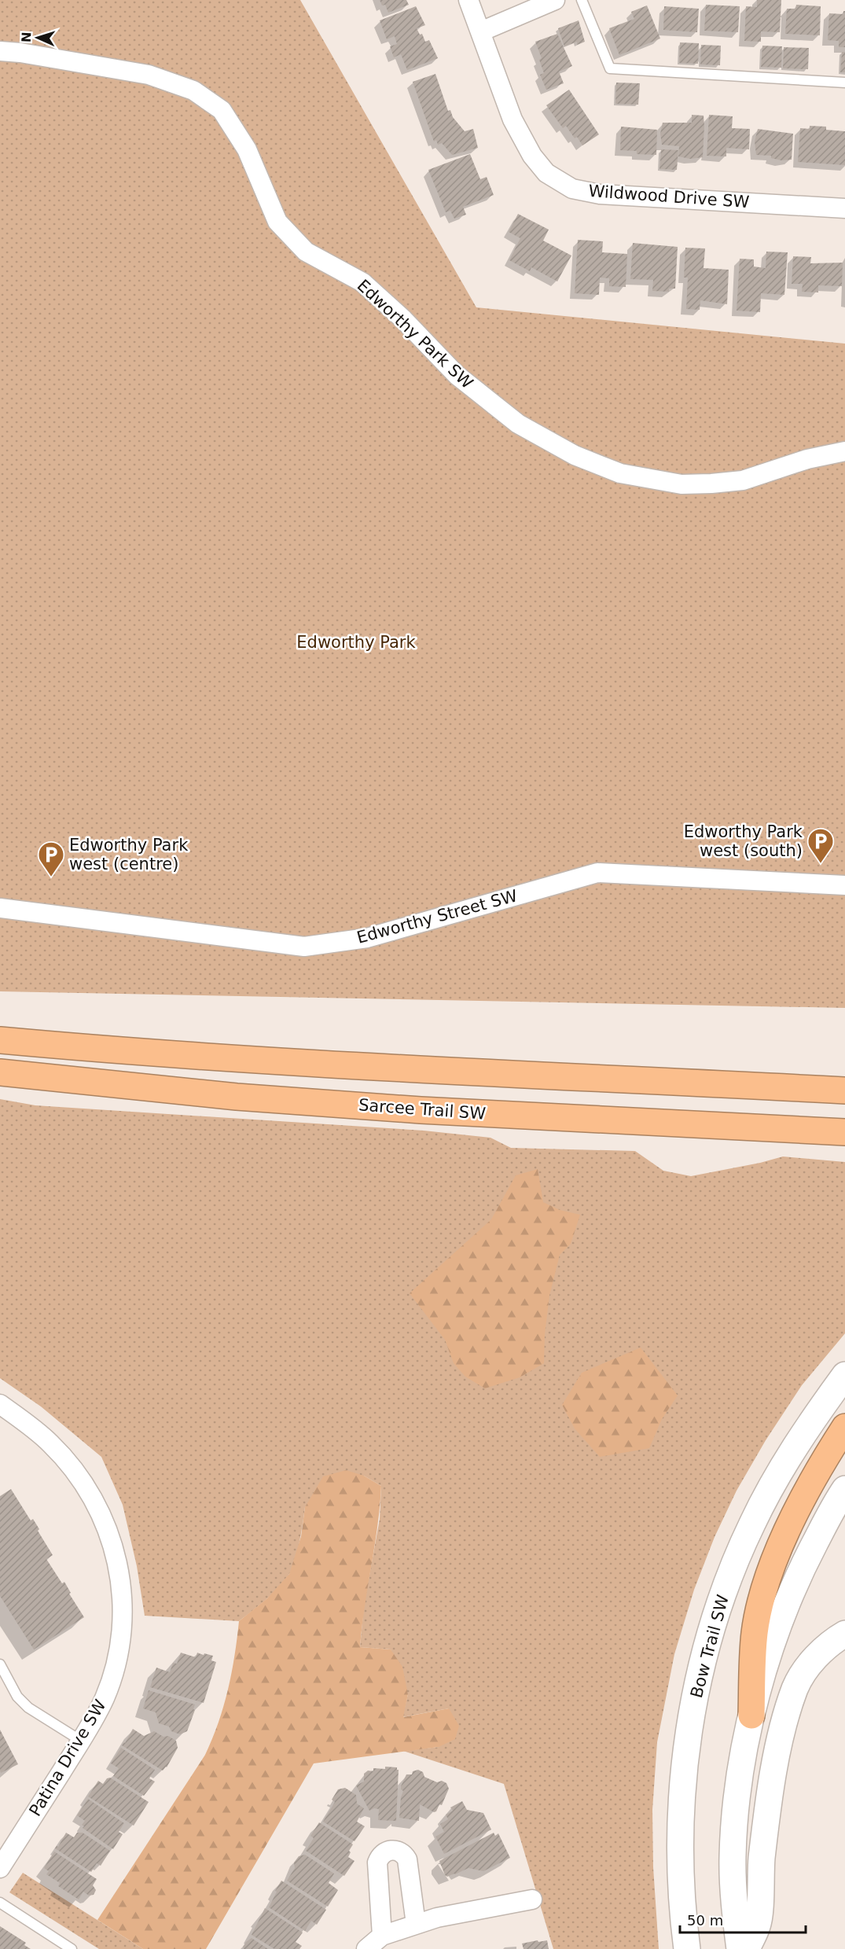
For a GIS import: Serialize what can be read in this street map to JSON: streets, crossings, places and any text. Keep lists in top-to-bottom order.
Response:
{
  "streets": {
    "highway": ["Sarcee Trail SW"],
    "main road": ["Bow Trail SW"],
    "street": [
      "Wildwood Drive SW",
      "Edworthy Park SW",
      "Edworthy Street SW",
      "Patina Drive SW"
    ]
  },
  "parks": ["Edworthy Park"],
  "places": {
    "parking": ["Edworthy Park west (south)", "Edworthy Park west (centre)"]
  },
  "scale_bar": "50 m",
  "north": "left"
}
